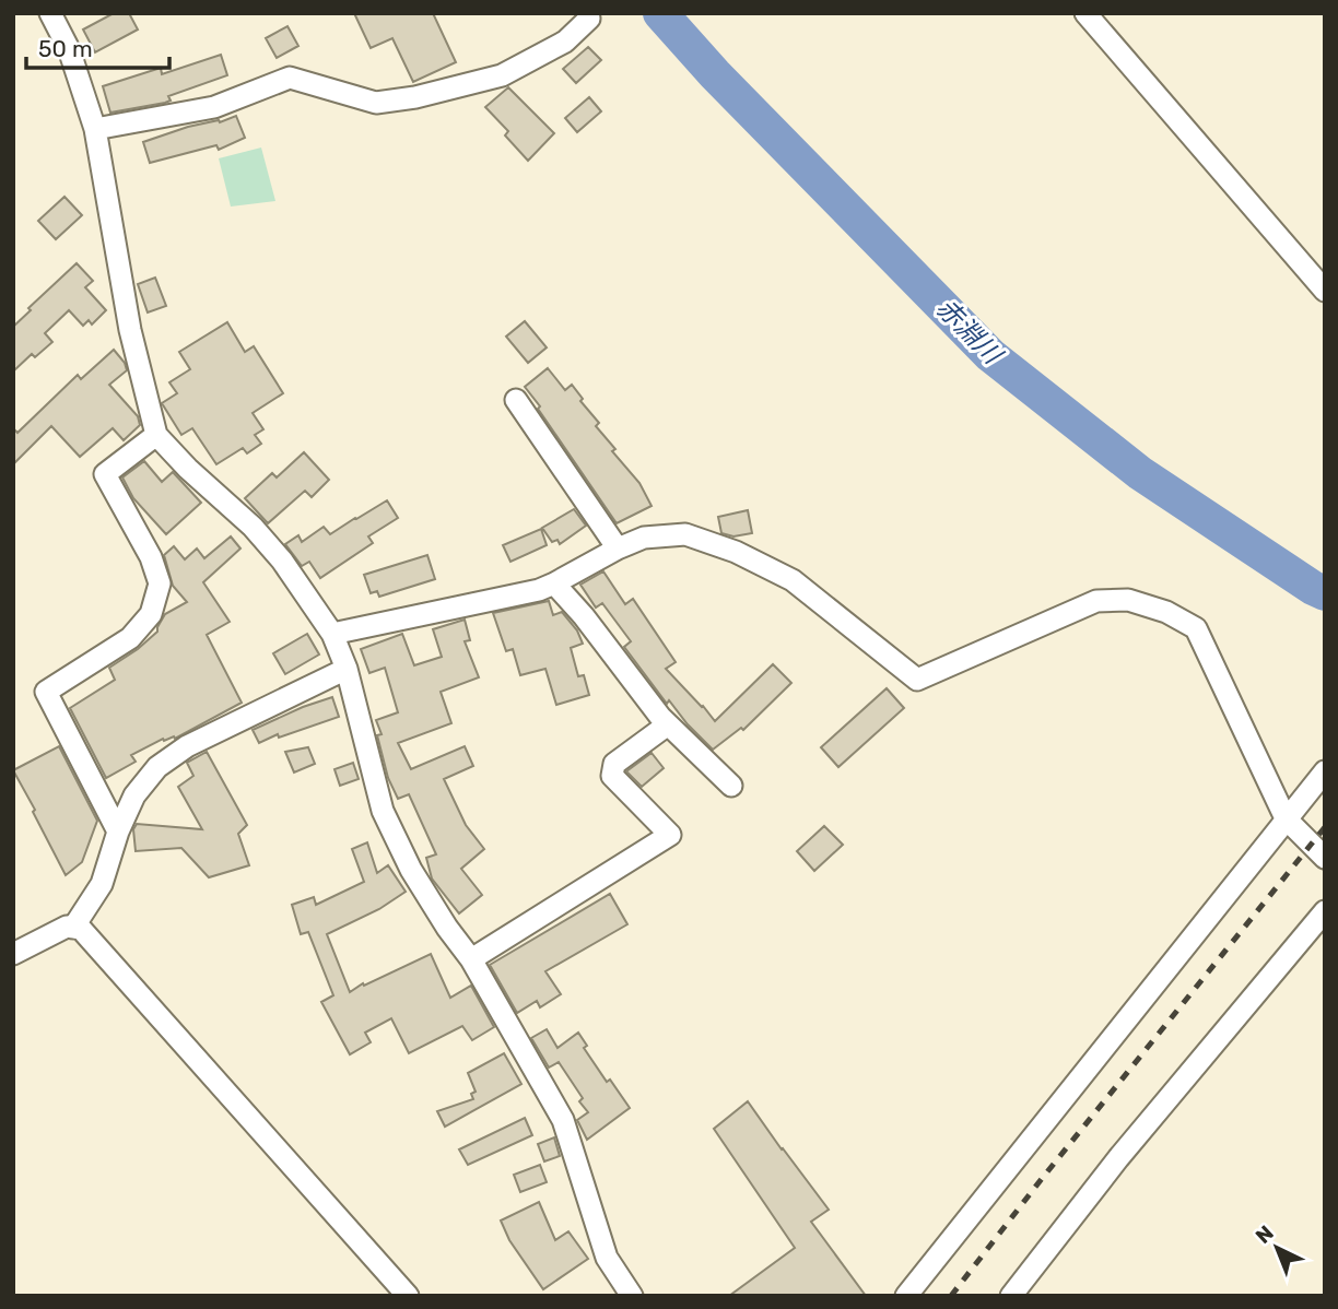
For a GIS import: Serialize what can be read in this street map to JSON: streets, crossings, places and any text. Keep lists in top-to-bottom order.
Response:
{
  "water": ["赤淵川"],
  "scale_bar": "50 m",
  "north": "top left"
}
